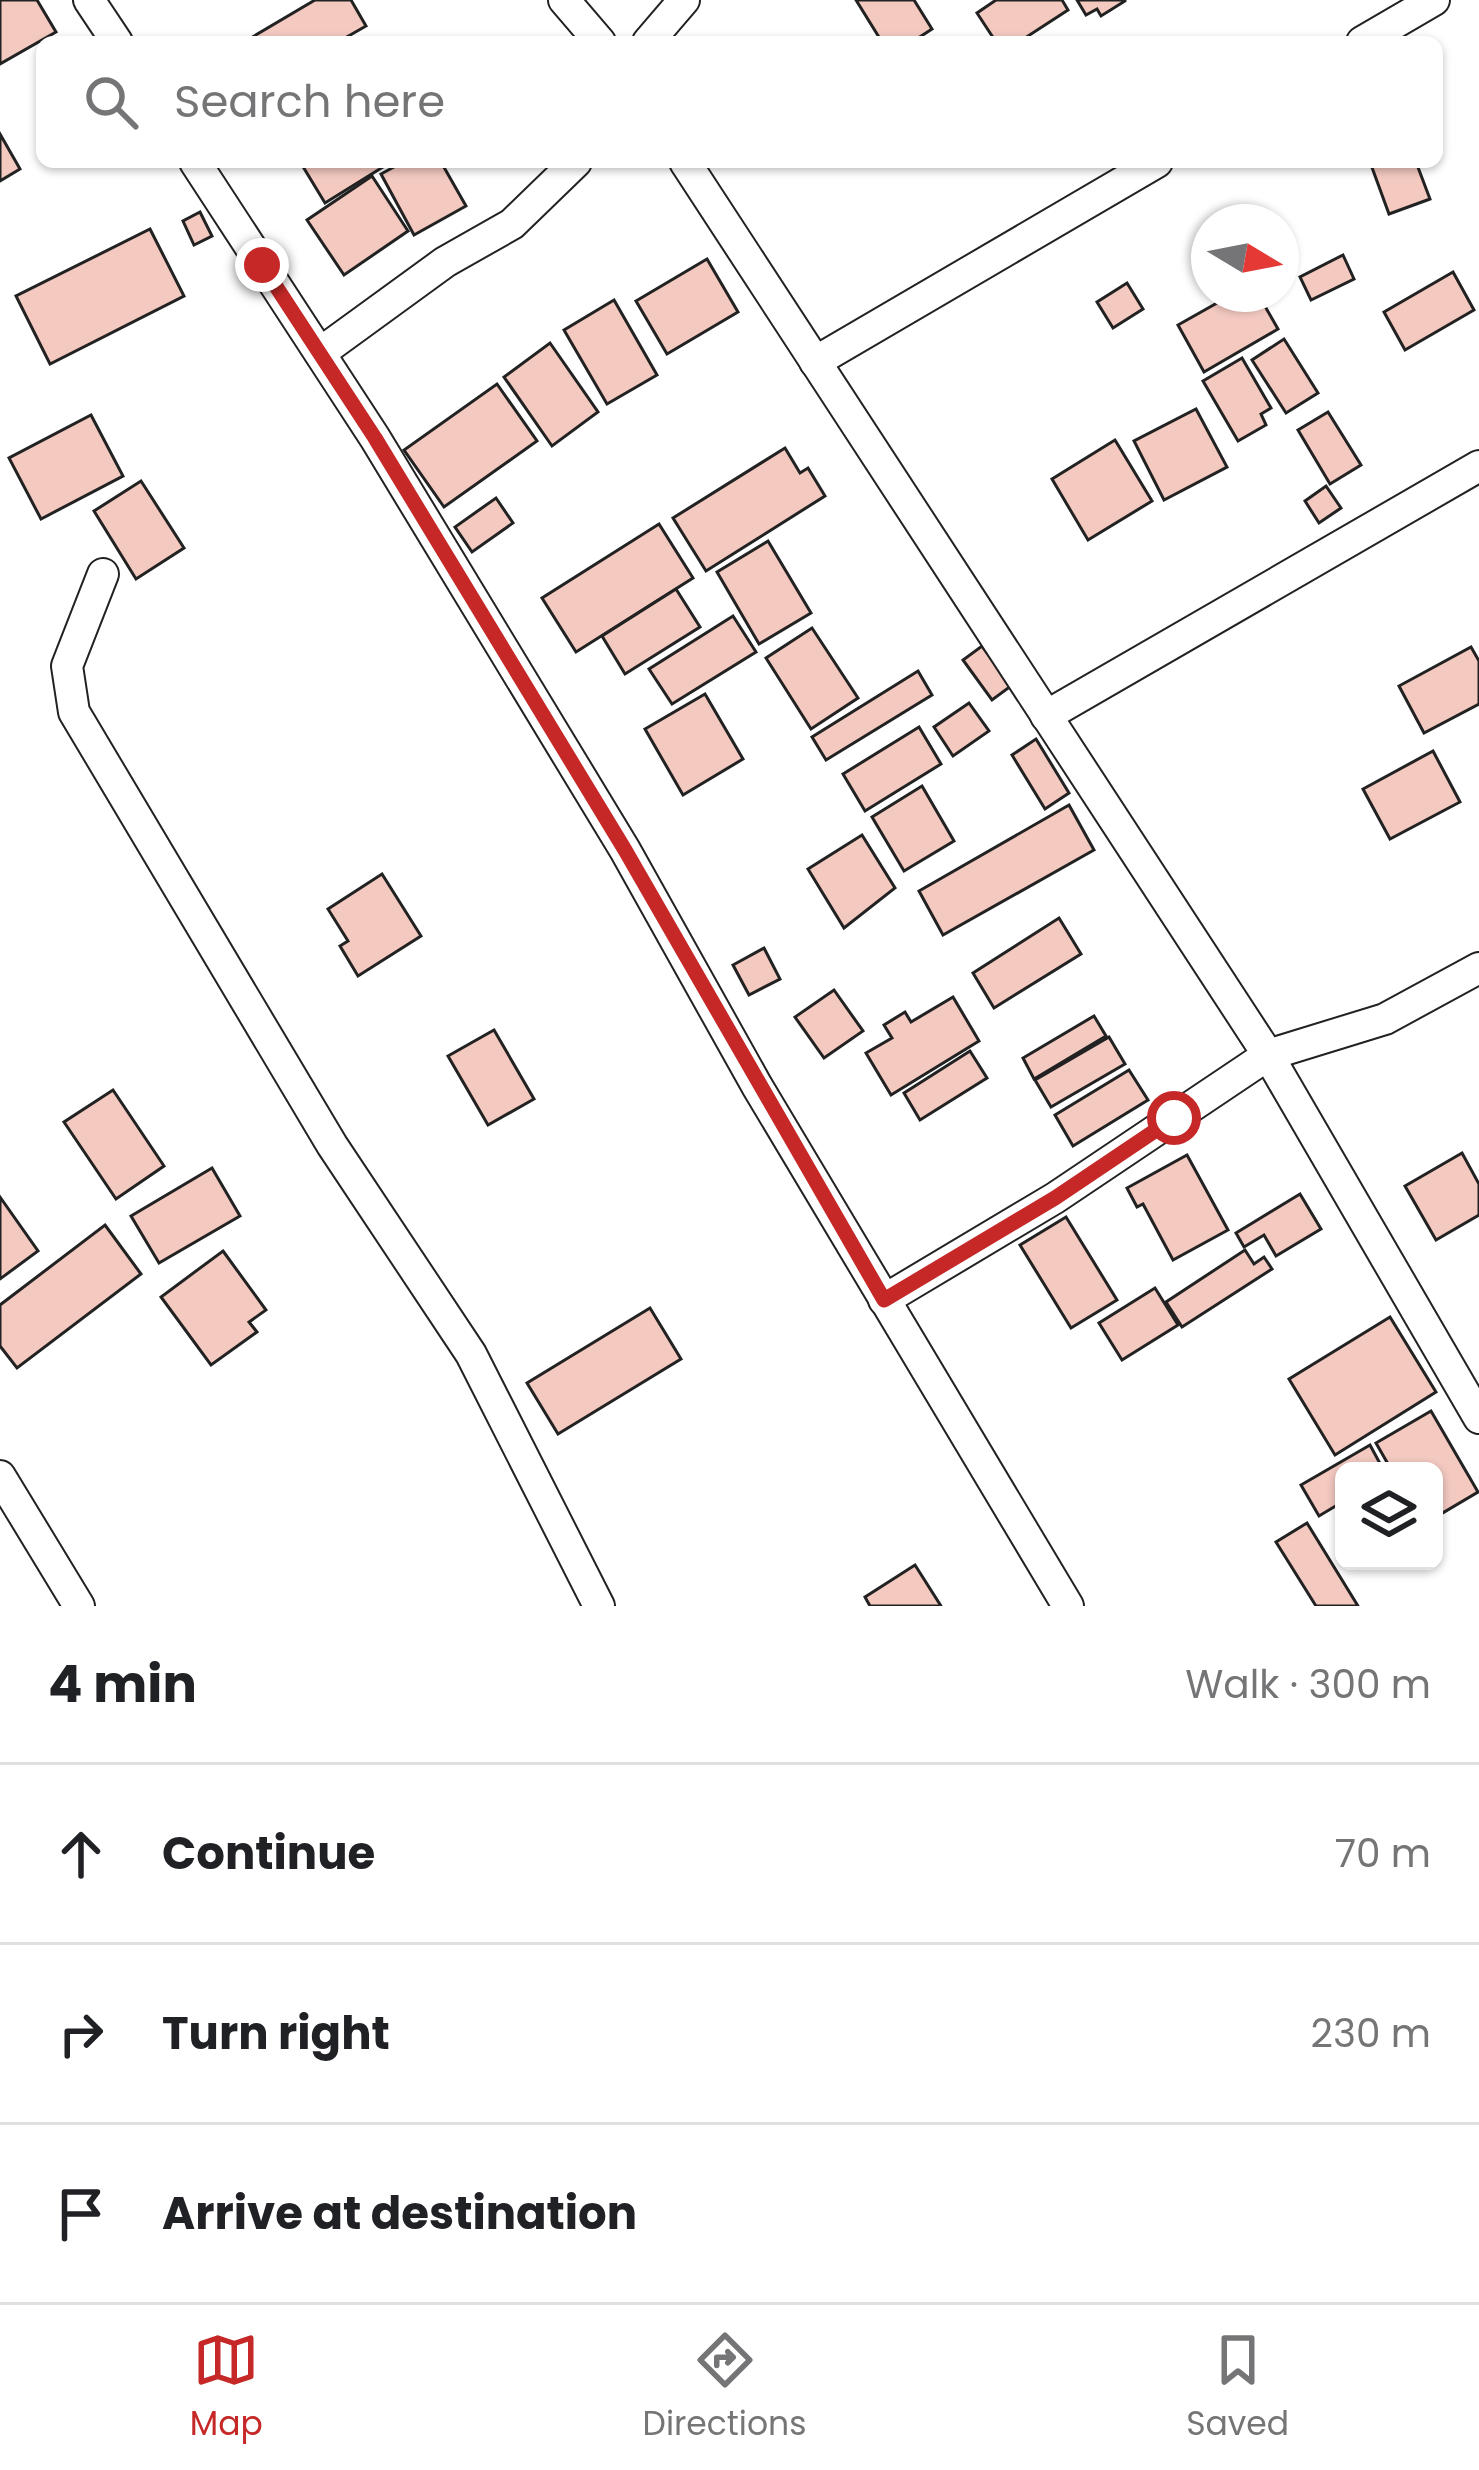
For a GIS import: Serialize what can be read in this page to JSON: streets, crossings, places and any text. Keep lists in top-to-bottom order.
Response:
{
  "north": "right",
  "page": {
    "search": "Search here",
    "heading": ["4 min", "Walk · 300 m"],
    "list": [
      ["Continue", "70 m"],
      ["Turn right", "230 m"],
      "Arrive at destination"
    ],
    "nav": ["Map", "Directions", "Saved"]
  }
}
